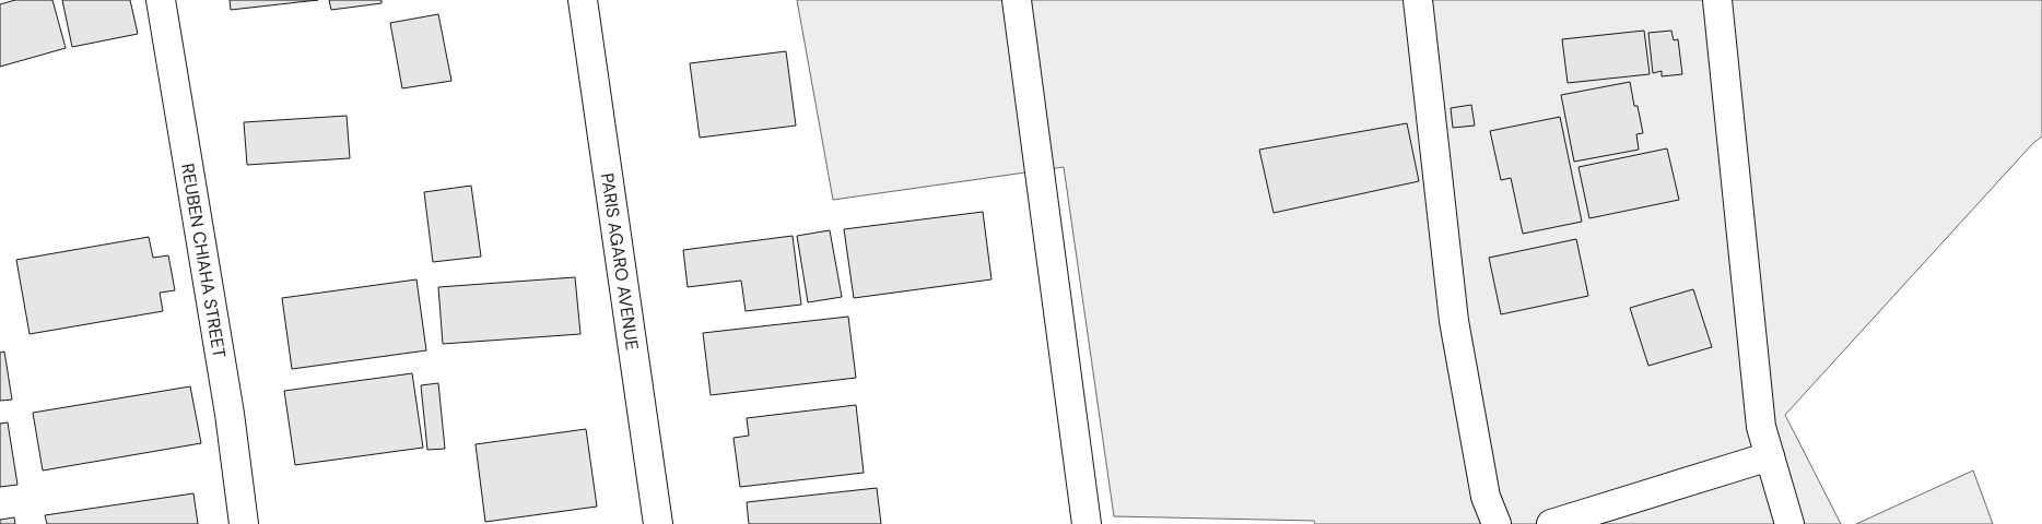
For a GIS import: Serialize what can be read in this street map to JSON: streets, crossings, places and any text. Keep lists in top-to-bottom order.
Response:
{
  "streets": {
    "street": ["REUBEN CHIAHA STREET", "PARIS AGARO AVENUE"]
  }
}
